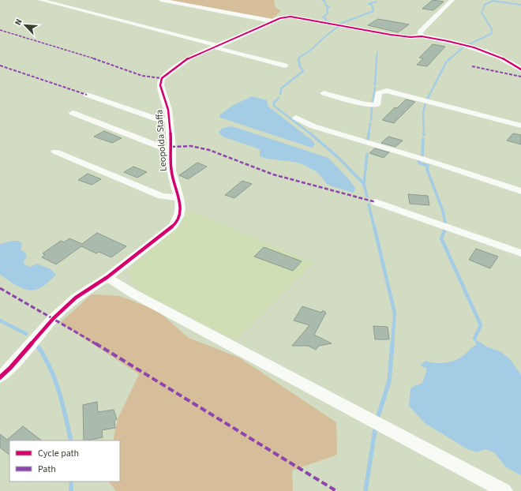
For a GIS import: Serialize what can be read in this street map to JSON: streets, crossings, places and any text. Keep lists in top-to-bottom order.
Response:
{
  "streets": {
    "street": ["Leopolda Staffa"]
  },
  "legend": ["Cycle path", "Path"],
  "north": "top left"
}
